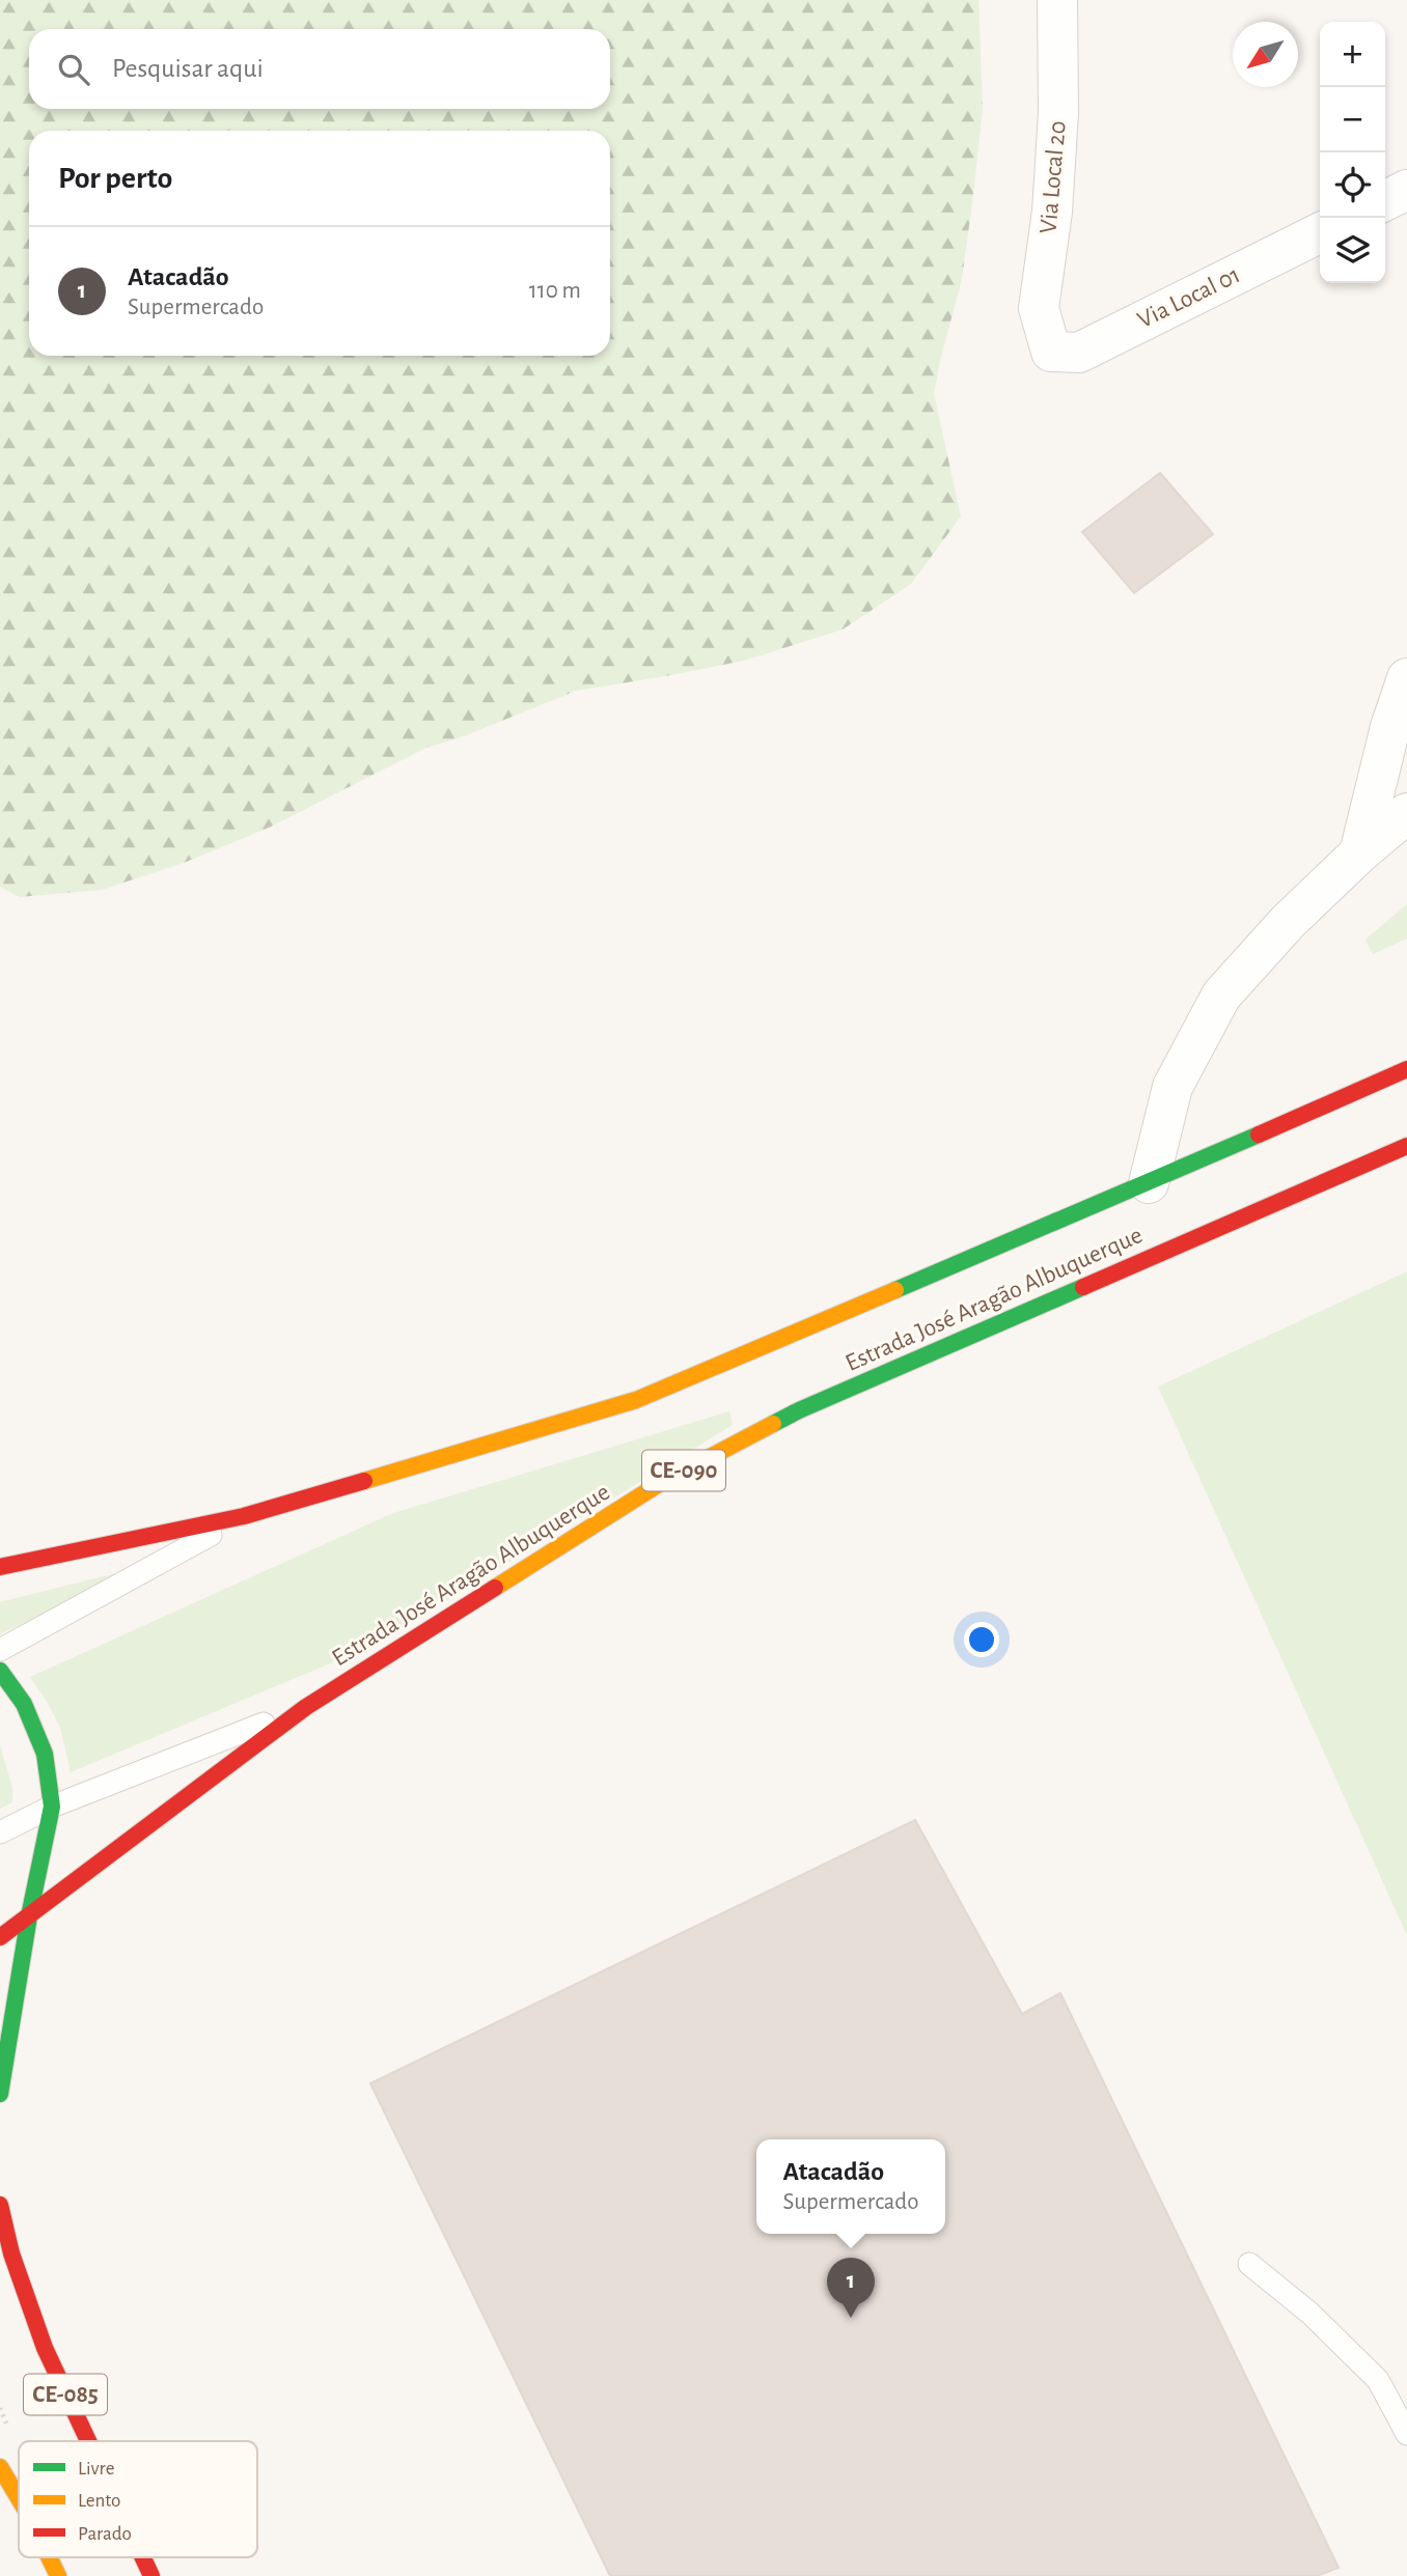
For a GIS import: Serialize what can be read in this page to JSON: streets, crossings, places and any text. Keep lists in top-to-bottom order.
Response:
{
  "streets": {
    "highway": ["Estrada José Aragão Albuquerque", "CE-090", "CE-085"],
    "street": ["Via Local 20", "Via Local 01"]
  },
  "crossings": [
    ["Via Local 20", "Via Local 01"]
  ],
  "legend": ["Livre", "Lento", "Parado"],
  "north": "bottom left",
  "page": {
    "map_buttons": ["+", "−"],
    "search": "Pesquisar aqui",
    "heading": "Por perto",
    "list": [
      {
        "mark": "1",
        "name": "Atacadão",
        "note": "Supermercado",
        "value": "110 m"
      }
    ],
    "popup": ["Atacadão", "Supermercado"],
    "pins": "1"
  }
}
